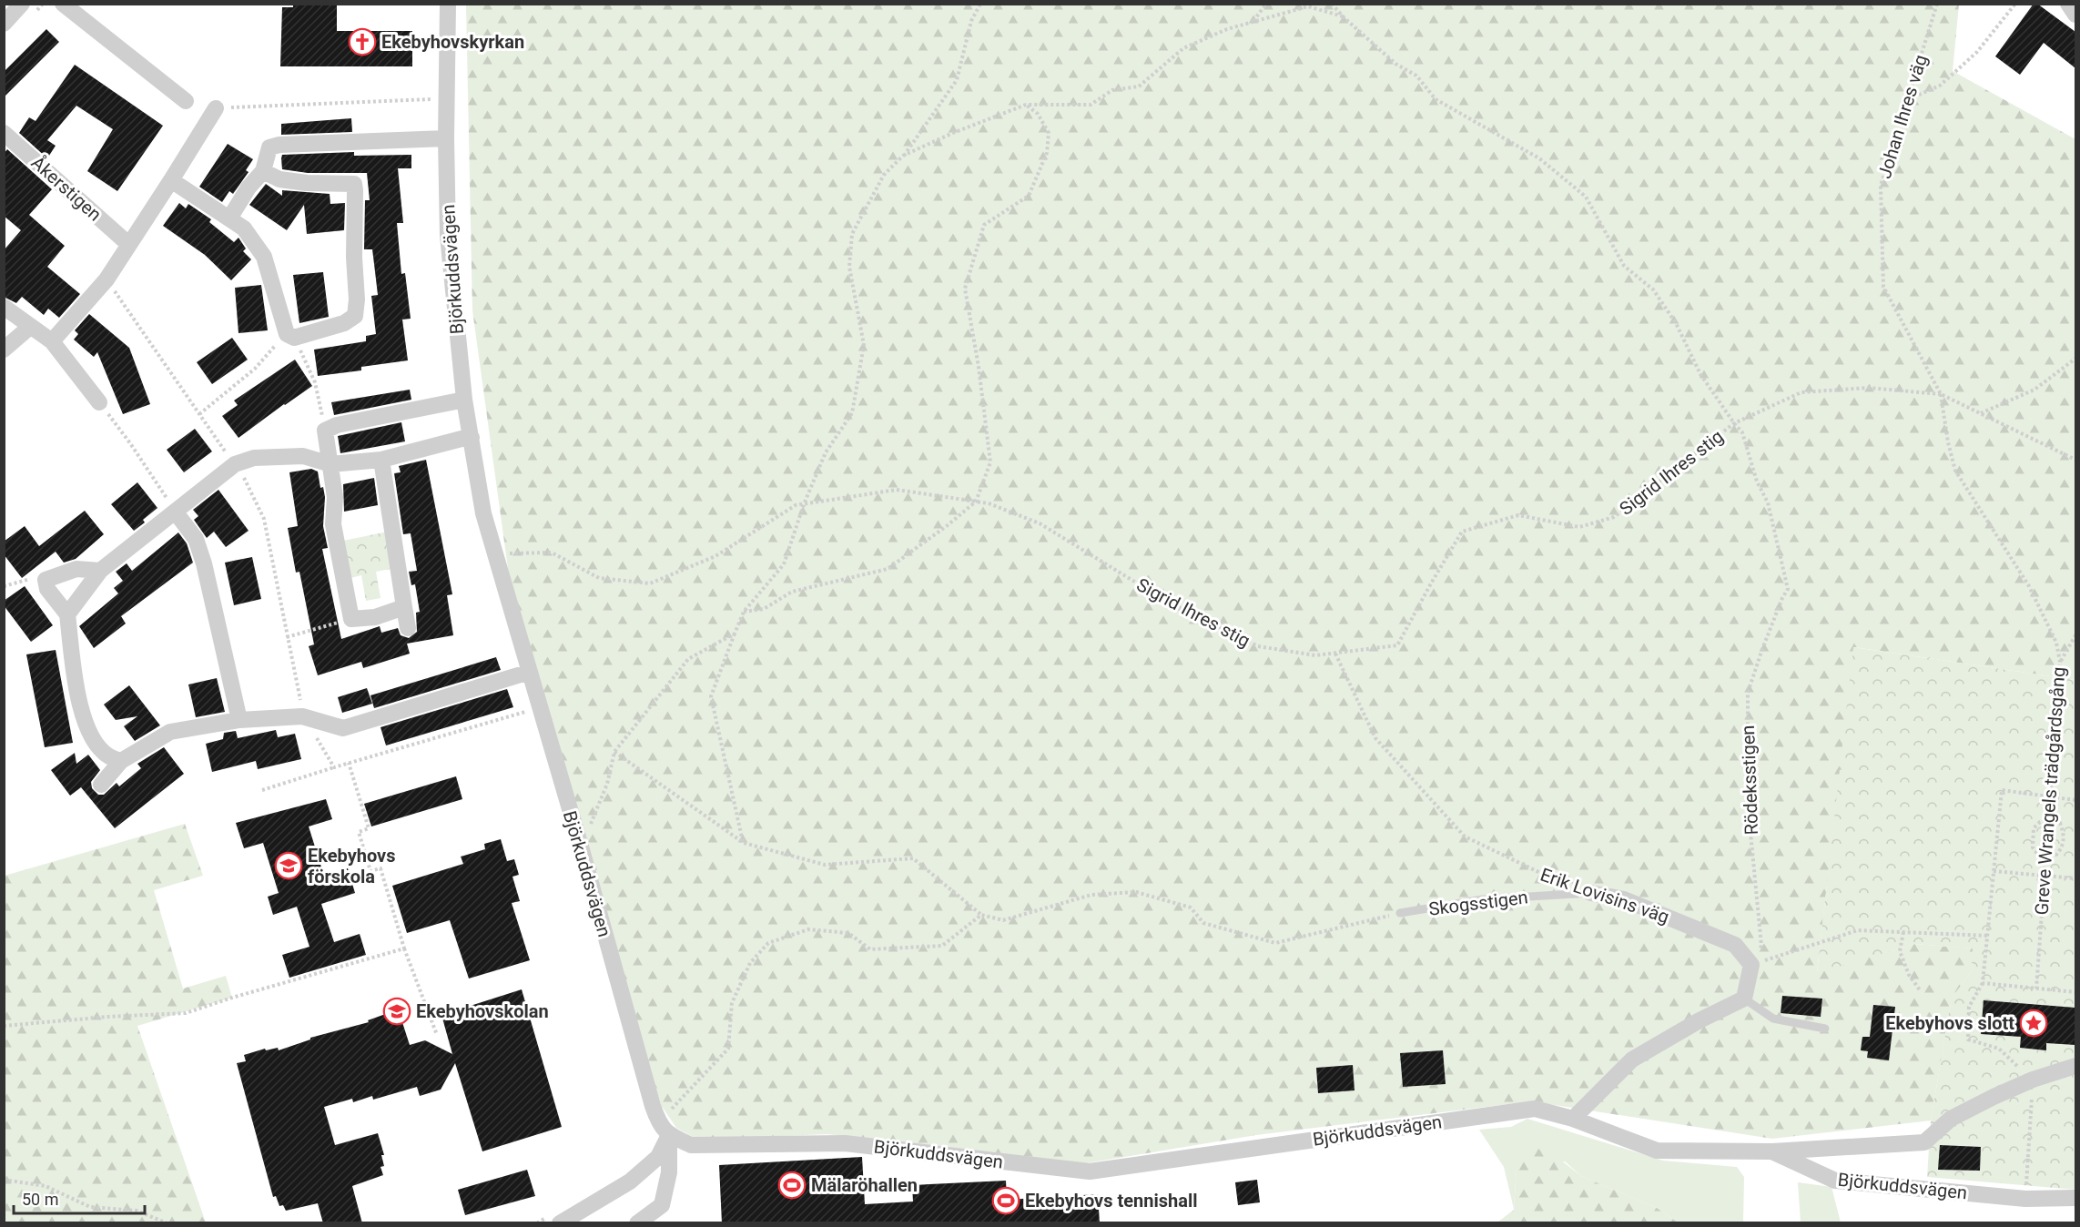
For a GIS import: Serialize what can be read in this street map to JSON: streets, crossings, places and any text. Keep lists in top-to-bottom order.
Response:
{
  "streets": {
    "street": ["Åkerstigen", "Björkuddsvägen", "Erik Lovisins väg"],
    "lane": ["Skogsstigen"],
    "path": [
      "Johan Ihres väg",
      "Sigrid Ihres stig",
      "Rödeksstigen",
      "Greve Wrangels trädgårdsgång"
    ]
  },
  "crossings": [
    ["Johan Ihres väg", "Sigrid Ihres stig"],
    ["Johan Ihres väg", "Greve Wrangels trädgårdsgång"],
    ["Björkuddsvägen", "Sigrid Ihres stig"],
    ["Sigrid Ihres stig", "Rödeksstigen"],
    ["Sigrid Ihres stig", "Greve Wrangels trädgårdsgång"],
    ["Sigrid Ihres stig", "Erik Lovisins väg"],
    ["Rödeksstigen", "Erik Lovisins väg"],
    ["Erik Lovisins väg", "Skogsstigen"]
  ],
  "places": {
    "church": ["Ekebyhovskyrkan"],
    "school or university": ["Ekebyhovs förskola", "Ekebyhovskolan"],
    "place": ["Ekebyhovs slott"],
    "sports": ["Mälaröhallen", "Ekebyhovs tennishall"]
  },
  "scale_bar": "50 m"
}
